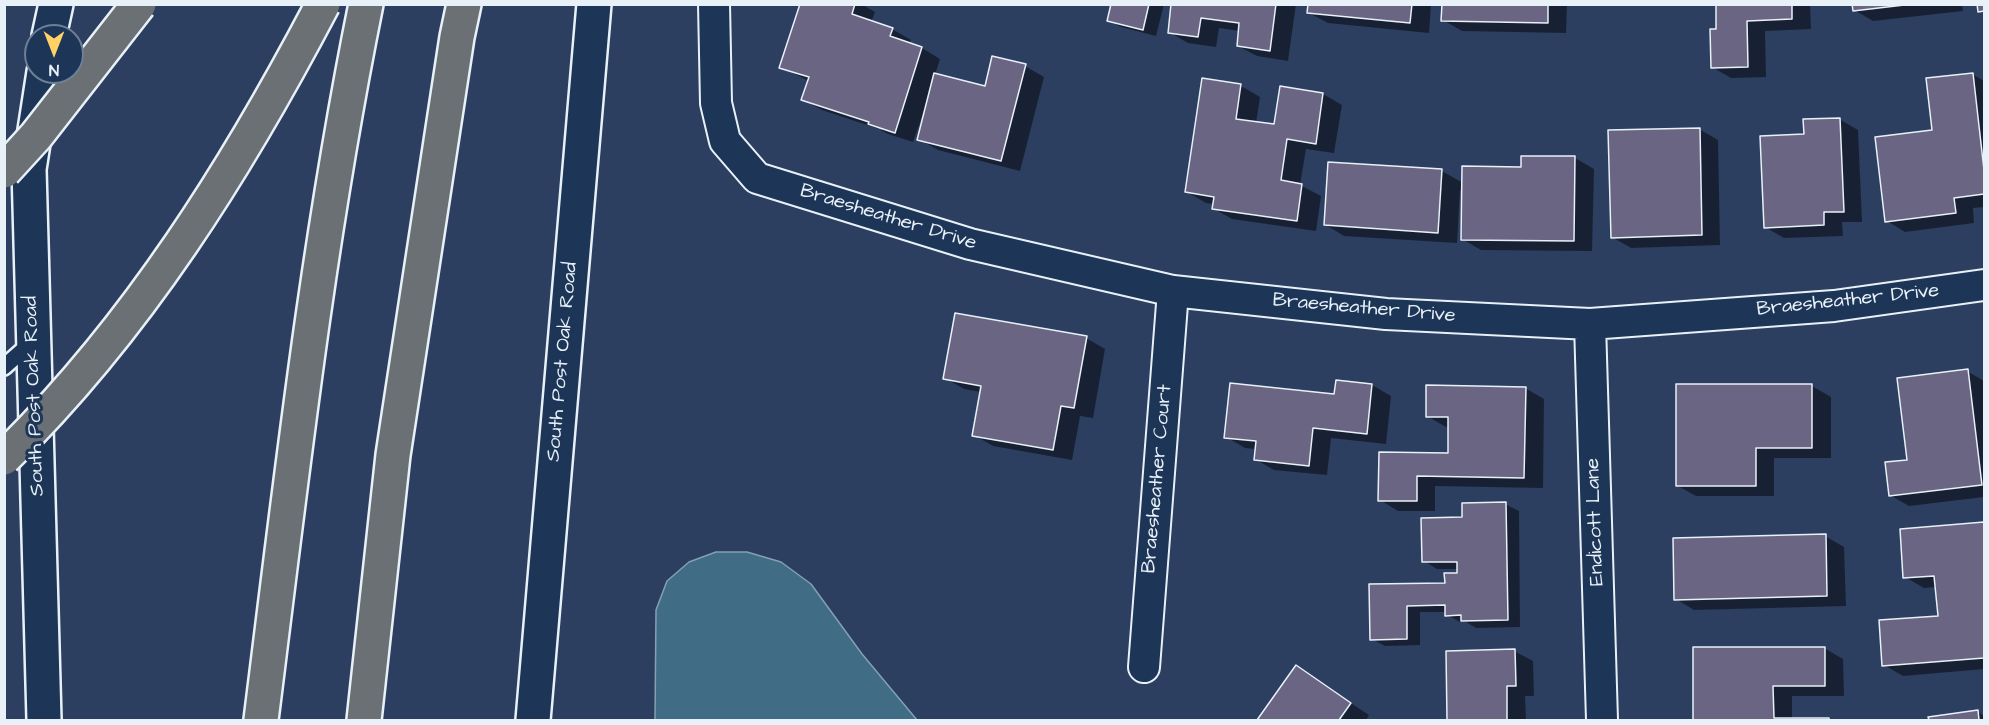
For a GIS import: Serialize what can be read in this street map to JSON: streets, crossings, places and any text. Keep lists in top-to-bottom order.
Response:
{
  "streets": {
    "main road": ["South Post Oak Road"],
    "street": ["Braesheather Drive", "Braesheather Court", "Endicott Lane"]
  },
  "crossings": [
    ["Braesheather Drive", "Braesheather Court"],
    ["Braesheather Drive", "Endicott Lane"]
  ],
  "north": "bottom"
}
